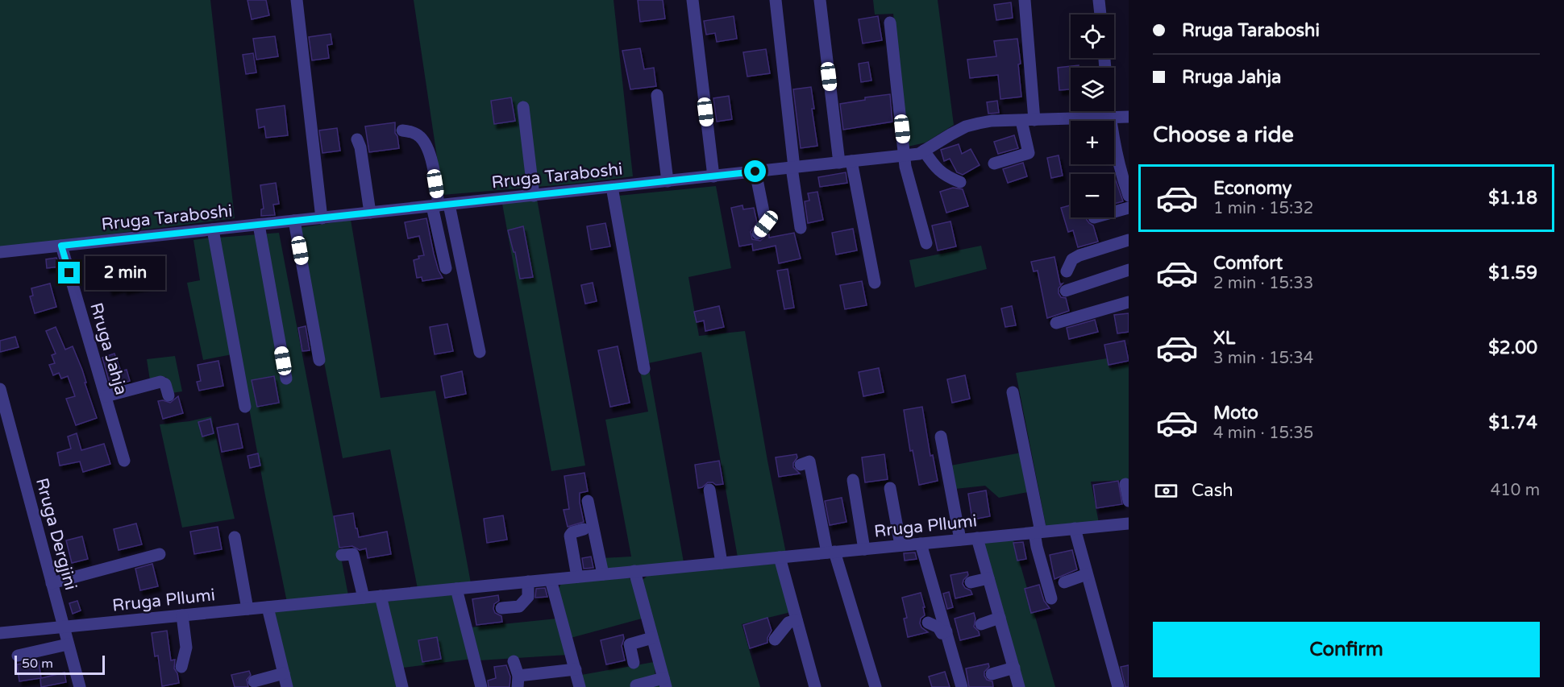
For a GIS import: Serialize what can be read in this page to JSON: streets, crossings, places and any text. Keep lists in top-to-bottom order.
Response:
{
  "streets": {
    "street": [
      "Rruga Taraboshi",
      "Rruga Jahja",
      "Rruga Pllumi",
      "Rruga Dergjini"
    ]
  },
  "crossings": [
    ["Rruga Taraboshi", "Rruga Jahja"],
    ["Rruga Pllumi", "Rruga Dergjini"]
  ],
  "scale_bar": "50 m",
  "page": {
    "banner": ["Rruga Taraboshi", "Rruga Jahja"],
    "map_buttons": ["+", "−"],
    "heading": "Choose a ride",
    "list": [
      {
        "name": "Economy",
        "note": "1 min · 15:32",
        "value": "$1.18"
      },
      {
        "name": "Comfort",
        "note": "2 min · 15:33",
        "value": "$1.59"
      },
      {
        "name": "XL",
        "note": "3 min · 15:34",
        "value": "$2.00"
      },
      {
        "name": "Moto",
        "note": "4 min · 15:35",
        "value": "$1.74"
      }
    ],
    "bubble": "2 min",
    "pay": ["Cash", "410 m"],
    "buttons": "Confirm",
    "scale": "50 m"
  }
}
